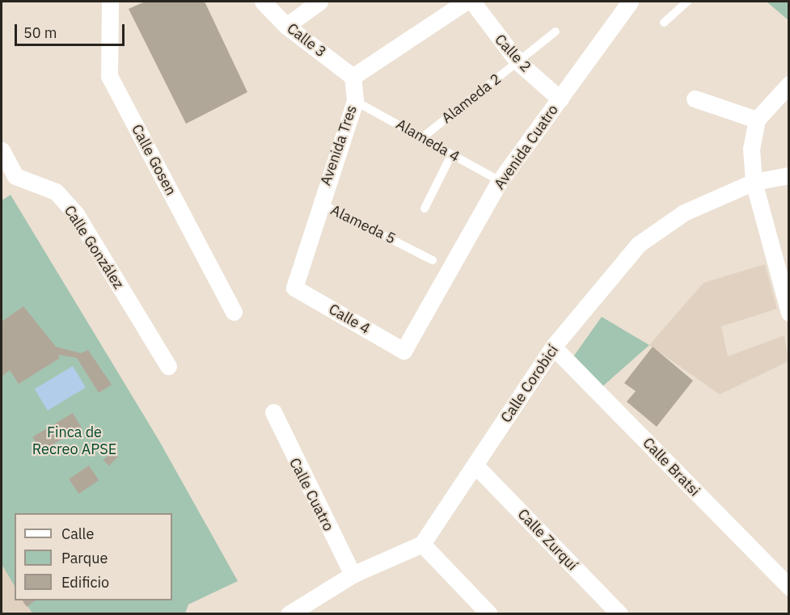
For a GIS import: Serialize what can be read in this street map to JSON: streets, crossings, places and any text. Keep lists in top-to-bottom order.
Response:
{
  "streets": {
    "street": [
      "Calle 3",
      "Calle 2",
      "Avenida Tres",
      "Avenida Cuatro",
      "Calle Gosen",
      "Calle González",
      "Calle 4",
      "Calle Corobicí",
      "Calle Bratsi",
      "Calle Cuatro",
      "Calle Zurquí"
    ],
    "lane": ["Alameda 2", "Alameda 4", "Alameda 5"]
  },
  "crossings": [
    ["Calle 3", "Avenida Tres"],
    ["Calle 2", "Alameda 2"],
    ["Calle 2", "Avenida Cuatro"],
    ["Alameda 2", "Alameda 4"],
    ["Alameda 4", "Avenida Tres"],
    ["Alameda 4", "Avenida Cuatro"],
    ["Avenida Tres", "Alameda 5"],
    ["Avenida Tres", "Calle 4"],
    ["Avenida Cuatro", "Calle 4"],
    ["Calle Corobicí", "Calle Bratsi"],
    ["Calle Corobicí", "Calle Zurquí"]
  ],
  "parks": ["Finca de Recreo APSE"],
  "legend": ["Calle", "Parque", "Edificio"],
  "scale_bar": "50 m"
}
